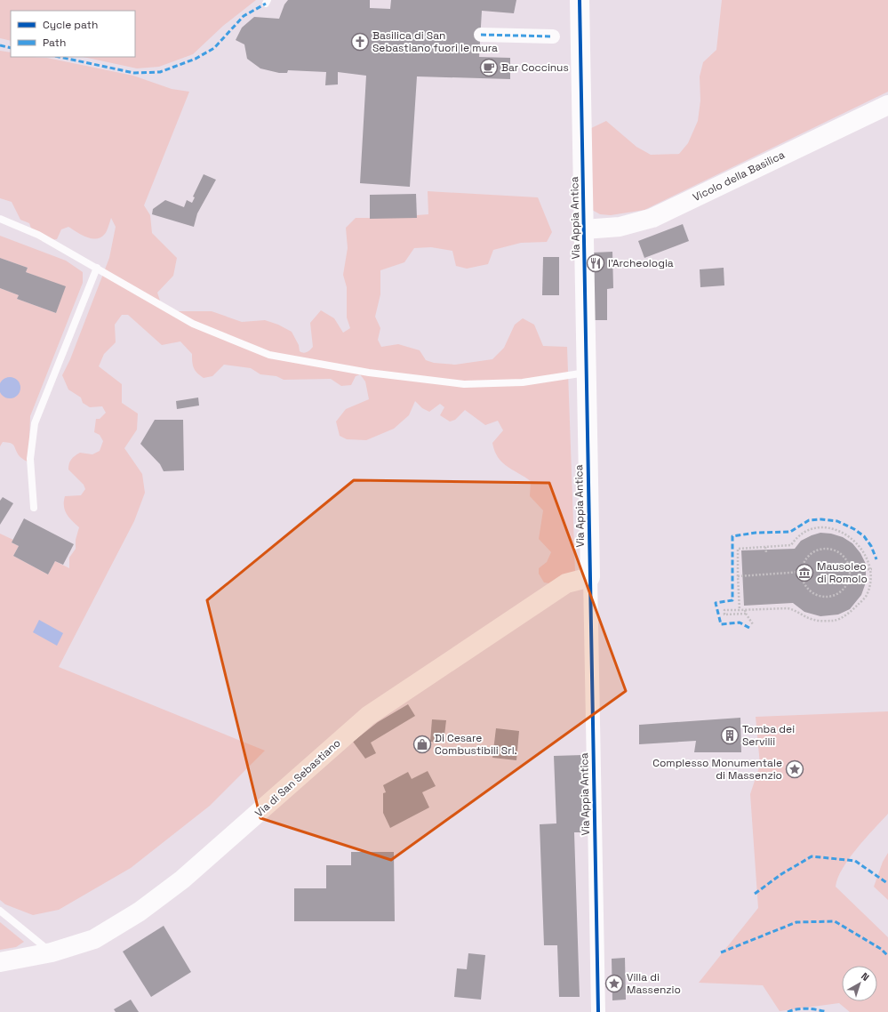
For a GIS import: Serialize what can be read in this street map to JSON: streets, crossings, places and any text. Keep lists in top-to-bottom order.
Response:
{
  "streets": {
    "main road": ["Vicolo della Basilica", "Via Appia Antica", "Via di San Sebastiano"]
  },
  "crossings": [
    ["Vicolo della Basilica", "Via Appia Antica"],
    ["Via Appia Antica", "Via di San Sebastiano"]
  ],
  "places": {
    "church": ["Basilica di San Sebastiano fuori le mura"],
    "cafe": ["Bar Coccinus"],
    "restaurant": ["l'Archeologia"],
    "museum": ["Mausoleo di Romolo"],
    "building": ["Tomba dei Servilii"],
    "shop": ["Di Cesare Combustibili Srl."],
    "place": ["Complesso Monumentale di Massenzio", "Villa di Massenzio"]
  },
  "legend": ["Cycle path", "Path"],
  "north": "top right"
}
